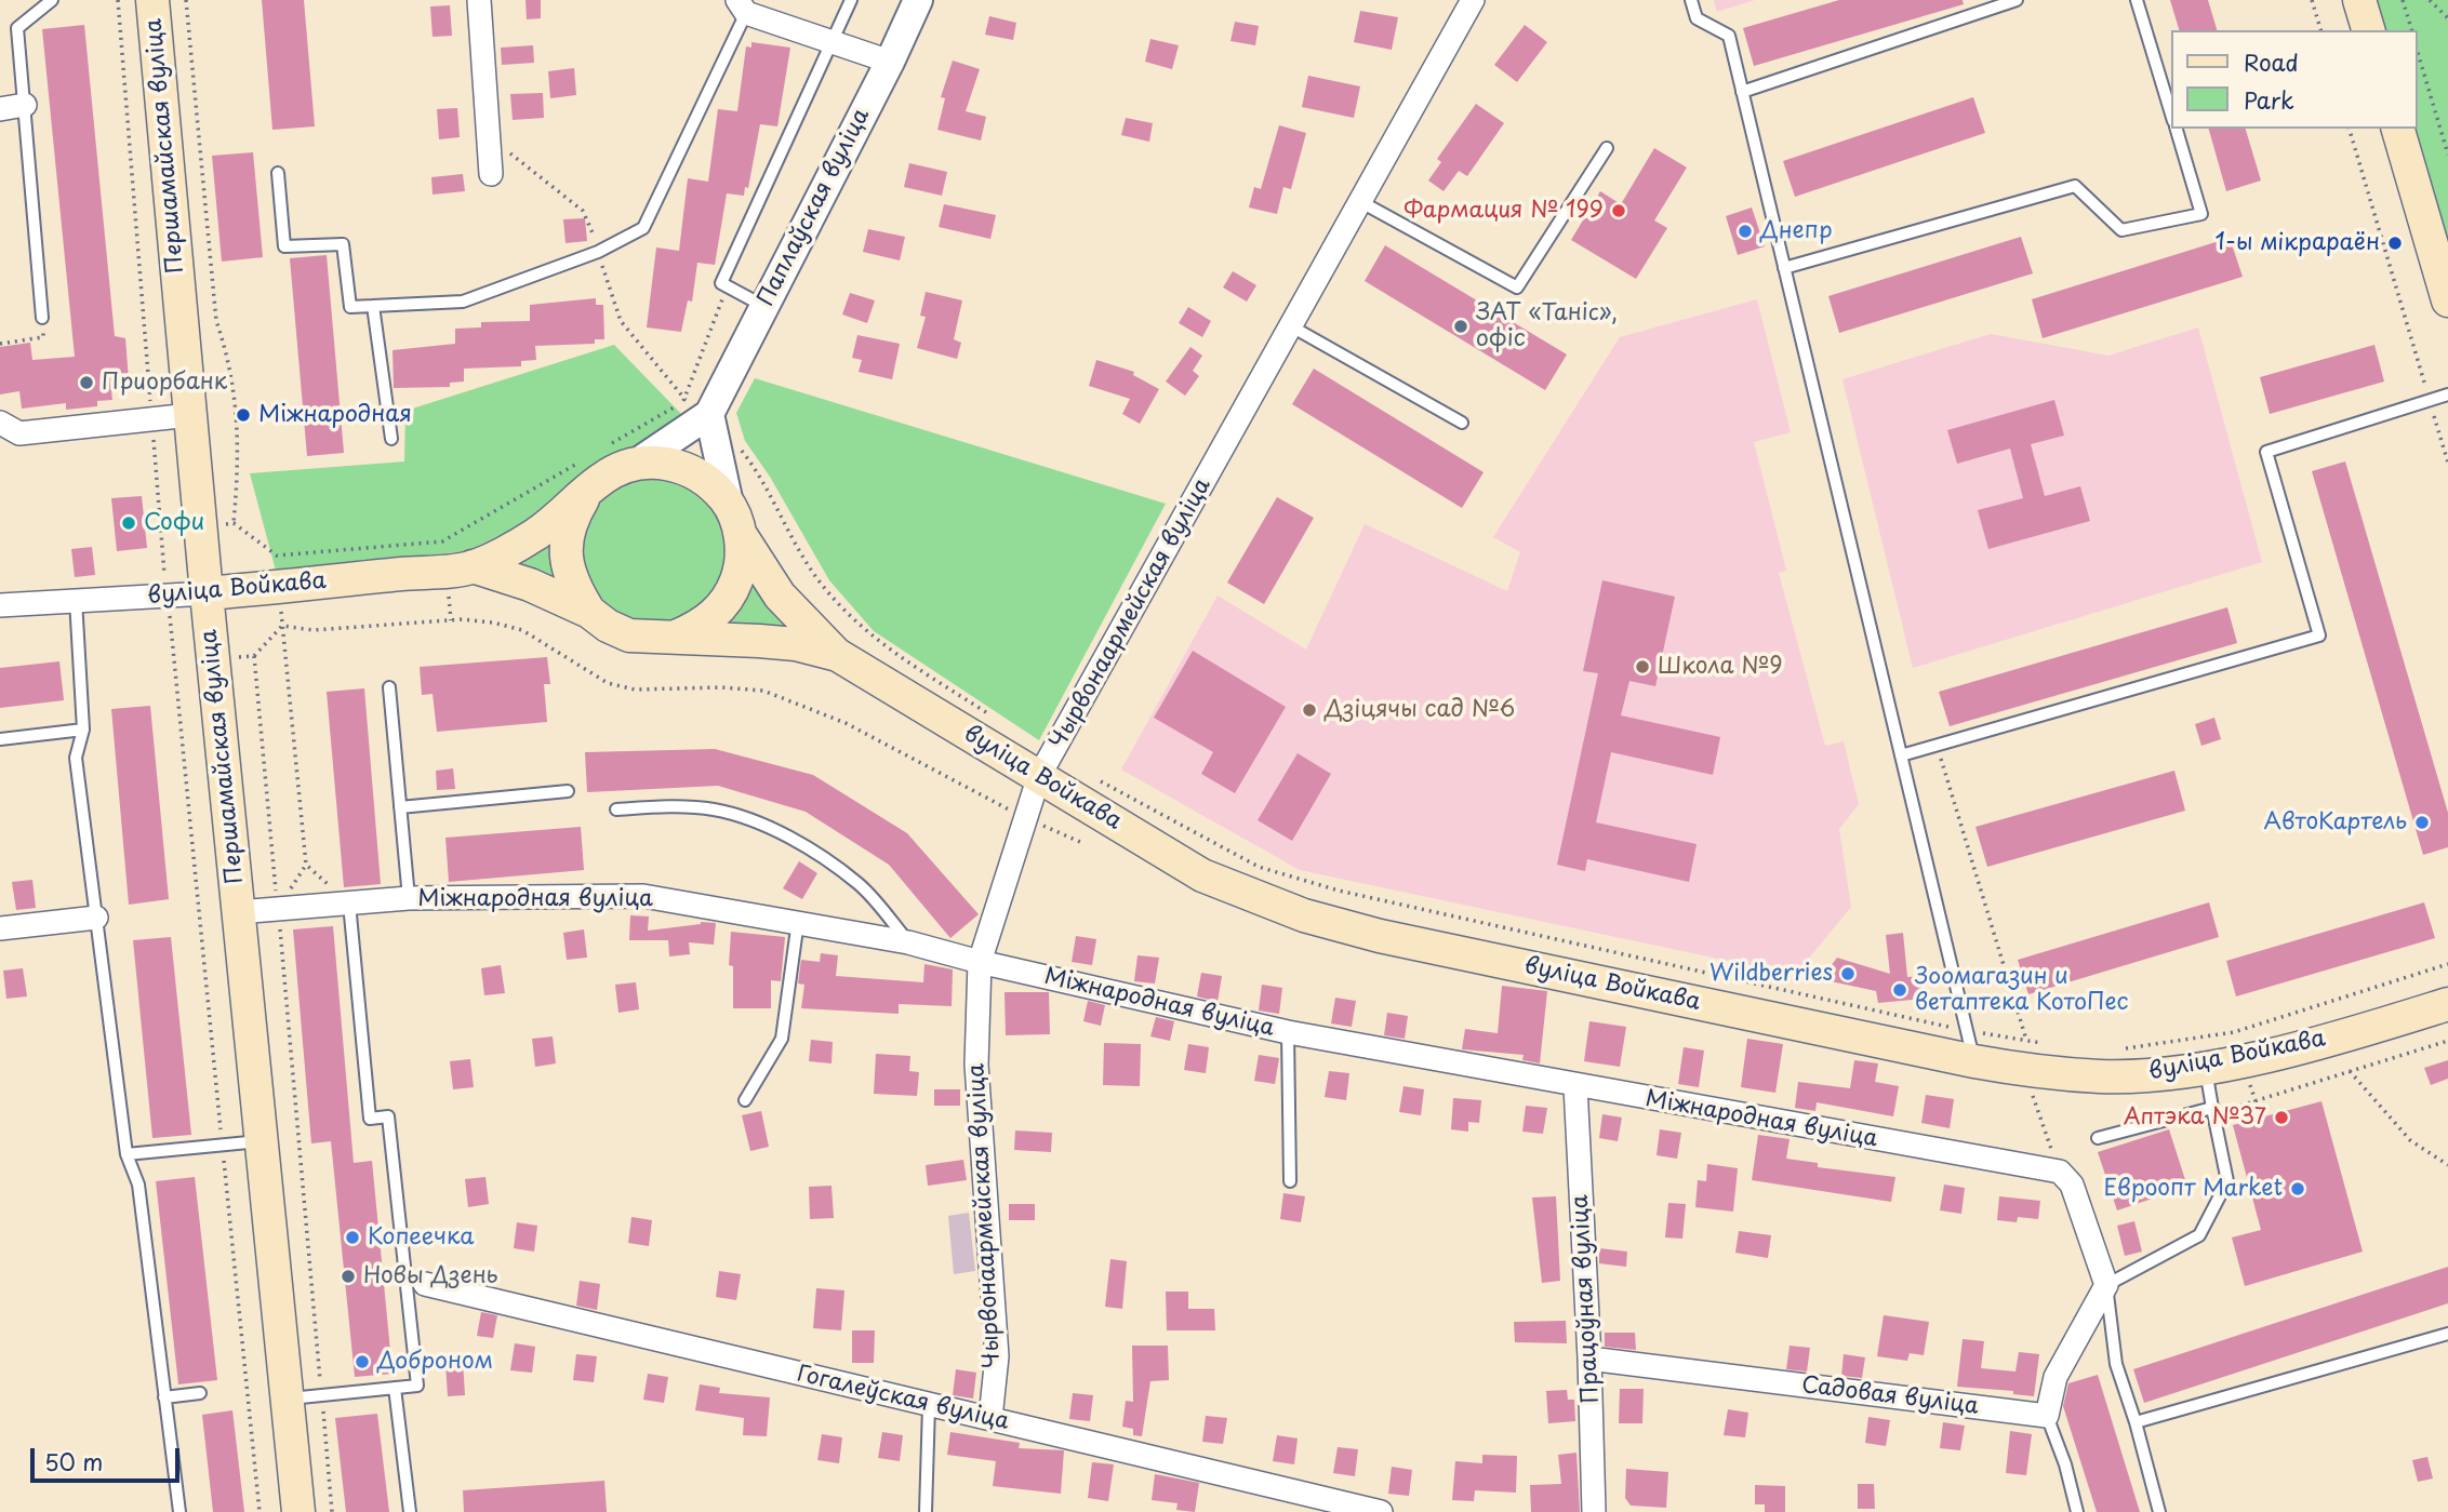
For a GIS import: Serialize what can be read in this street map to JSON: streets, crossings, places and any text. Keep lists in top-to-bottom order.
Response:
{
  "streets": {
    "main road": ["Першамайская вуліца", "вуліца Войкава"],
    "street": [
      "Паплаўская вуліца",
      "Чырвонаармейская вуліца",
      "Міжнародная вуліца",
      "Працоўная вуліца",
      "Садовая вуліца",
      "Гогалеўская вуліца"
    ]
  },
  "crossings": [
    ["Першамайская вуліца", "вуліца Войкава"],
    ["Першамайская вуліца", "Міжнародная вуліца"],
    ["Паплаўская вуліца", "вуліца Войкава"],
    ["вуліца Войкава", "Чырвонаармейская вуліца"],
    ["Чырвонаармейская вуліца", "Міжнародная вуліца"],
    ["Чырвонаармейская вуліца", "Гогалеўская вуліца"],
    ["Міжнародная вуліца", "Працоўная вуліца"],
    ["Працоўная вуліца", "Садовая вуліца"]
  ],
  "places": [
    "Фармация № 199",
    "Днепр",
    "1-ы мікрараён",
    "ЗАТ «Таніс», офіс",
    "Приорбанк",
    "Міжнародная",
    "Софи",
    "Школа №9",
    "Дзіцячы сад №6",
    "АвтоКартель",
    "Wildberries",
    "Зоомагазин и ветаптека КотоПес",
    "Аптэка №37",
    "Евроопт Market",
    "Копеечка",
    "Новы Дзень",
    "Доброном"
  ],
  "legend": ["Road", "Park"],
  "scale_bar": "50 m"
}
